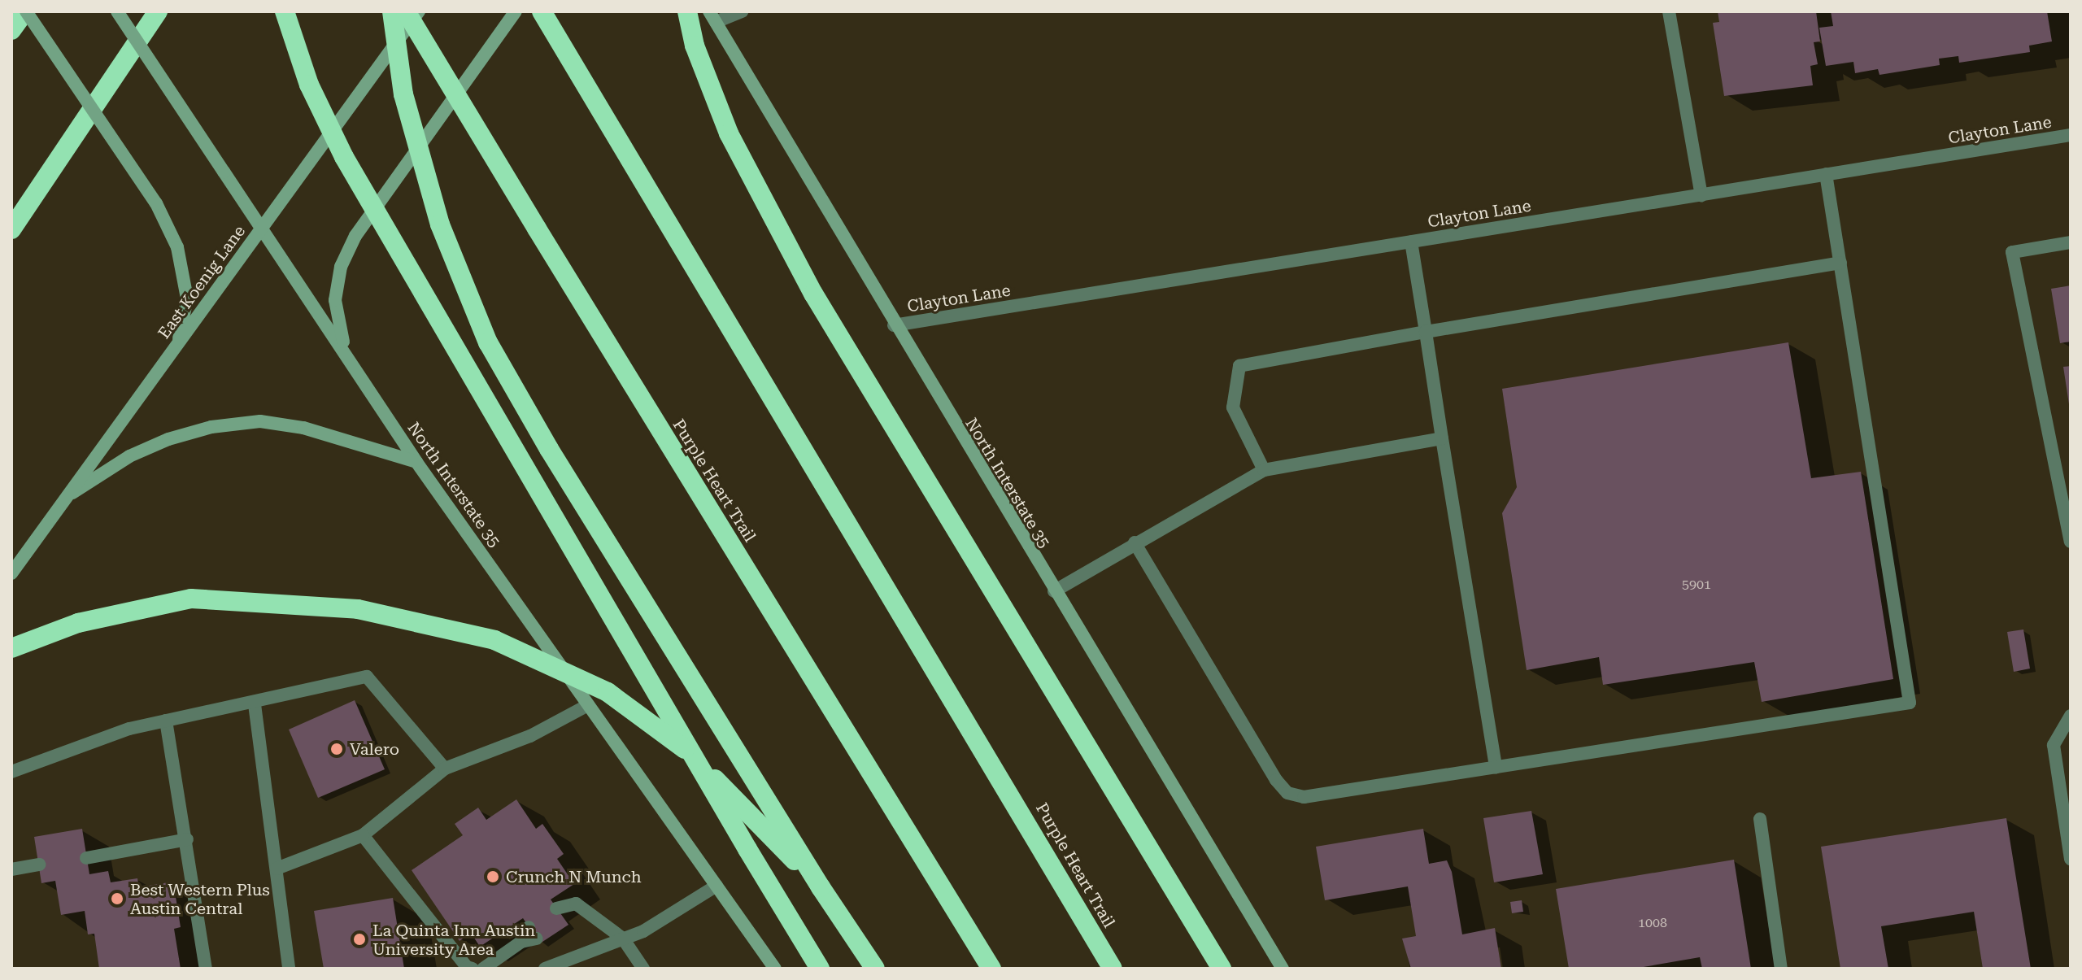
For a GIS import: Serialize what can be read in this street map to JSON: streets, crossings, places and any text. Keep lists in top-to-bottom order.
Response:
{
  "streets": {
    "highway": ["Purple Heart Trail"],
    "main road": ["East Koenig Lane", "North Interstate 35"],
    "street": ["Clayton Lane"]
  },
  "crossings": [
    ["Clayton Lane", "North Interstate 35"],
    ["East Koenig Lane", "North Interstate 35"]
  ],
  "places": [
    "Valero",
    "Crunch N Munch",
    "Best Western Plus Austin Central",
    "La Quinta Inn Austin University Area"
  ],
  "house_numbers": ["5901", "1008"]
}
